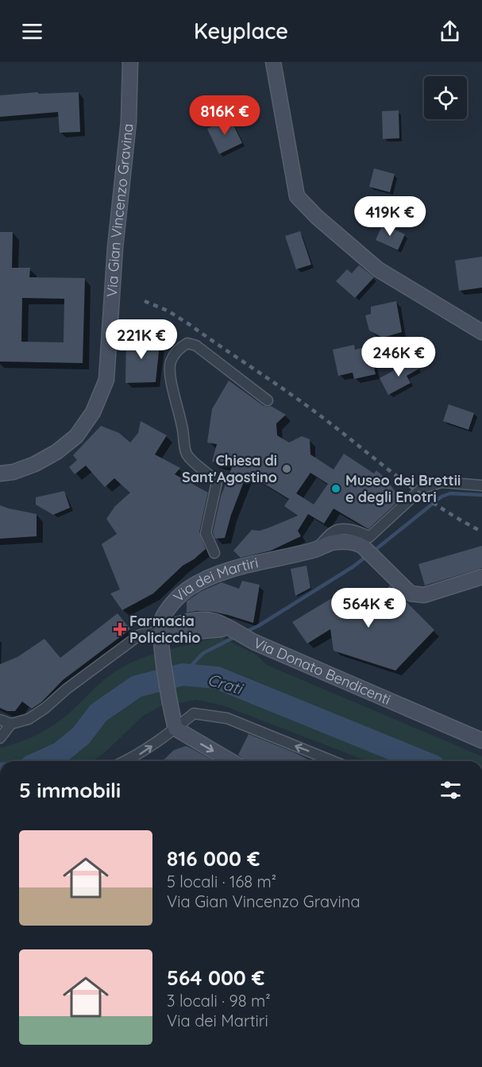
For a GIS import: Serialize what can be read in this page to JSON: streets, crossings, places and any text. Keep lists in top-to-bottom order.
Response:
{
  "streets": {
    "street": ["Via Gian Vincenzo Gravina", "Via dei Martiri", "Via Donato Bendicenti"]
  },
  "crossings": [
    ["Via dei Martiri", "Via Donato Bendicenti"]
  ],
  "water": ["Crati"],
  "places": {
    "other": ["Chiesa di Sant'Agostino", "Museo dei Brettii e degli Enotri"],
    "health": ["Farmacia Policicchio"]
  },
  "page": {
    "header": "Keyplace",
    "price": [
      "816K €",
      "419K €",
      "221K €",
      "246K €",
      "564K €"
    ],
    "heading": "5 immobili",
    "list": [
      {
        "name": "816 000 €",
        "note": "5 locali · 168 m² · Via Gian Vincenzo Gravina"
      },
      {
        "name": "564 000 €",
        "note": "3 locali · 98 m² · Via dei Martiri"
      }
    ]
  }
}
